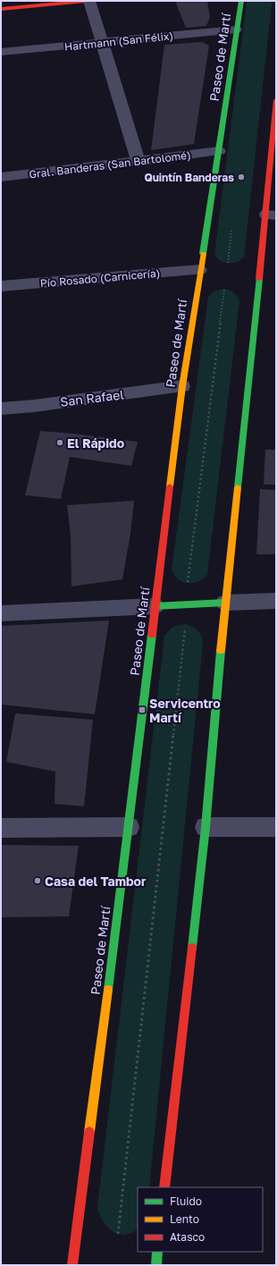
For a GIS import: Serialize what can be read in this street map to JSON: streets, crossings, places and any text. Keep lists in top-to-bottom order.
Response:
{
  "streets": {
    "main road": ["Paseo de Martí"],
    "street": [
      "Hartmann (San Félix)",
      "Gral. Banderas (San Bartolomé)",
      "Pío Rosado (Carnicería)",
      "San Rafael"
    ]
  },
  "crossings": [
    ["Hartmann (San Félix)", "Paseo de Martí"],
    ["Paseo de Martí", "Gral. Banderas (San Bartolomé)"],
    ["Paseo de Martí", "Pío Rosado (Carnicería)"],
    ["Paseo de Martí", "San Rafael"]
  ],
  "places": {
    "other": ["Quintín Banderas", "El Rápido", "Casa del Tambor"],
    "transit": ["Servicentro Martí"]
  },
  "legend": ["Fluido", "Lento", "Atasco"]
}
